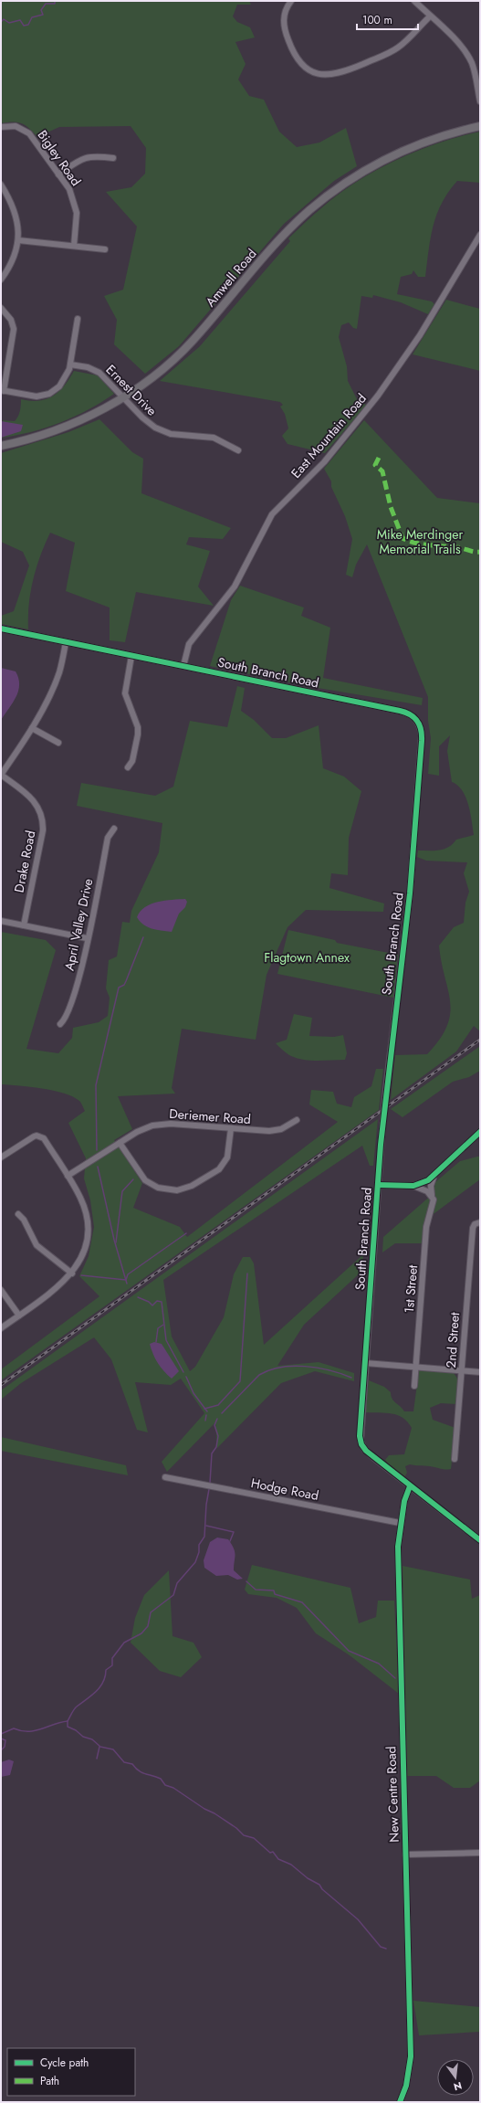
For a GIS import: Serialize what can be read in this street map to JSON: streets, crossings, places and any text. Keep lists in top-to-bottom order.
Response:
{
  "streets": {
    "main road": ["Amwell Road"],
    "street": [
      "Bigley Road",
      "Ernest Drive",
      "East Mountain Road",
      "South Branch Road",
      "Drake Road",
      "April Valley Drive",
      "Deriemer Road",
      "1st Street",
      "2nd Street",
      "Hodge Road",
      "New Centre Road"
    ]
  },
  "crossings": [
    ["Amwell Road", "Ernest Drive"],
    ["East Mountain Road", "South Branch Road"],
    ["South Branch Road", "New Centre Road"],
    ["Hodge Road", "New Centre Road"]
  ],
  "parks": ["Mike Merdinger Memorial Trails", "Flagtown Annex"],
  "legend": ["Cycle path", "Path"],
  "scale_bar": "100 m",
  "north": "bottom"
}
